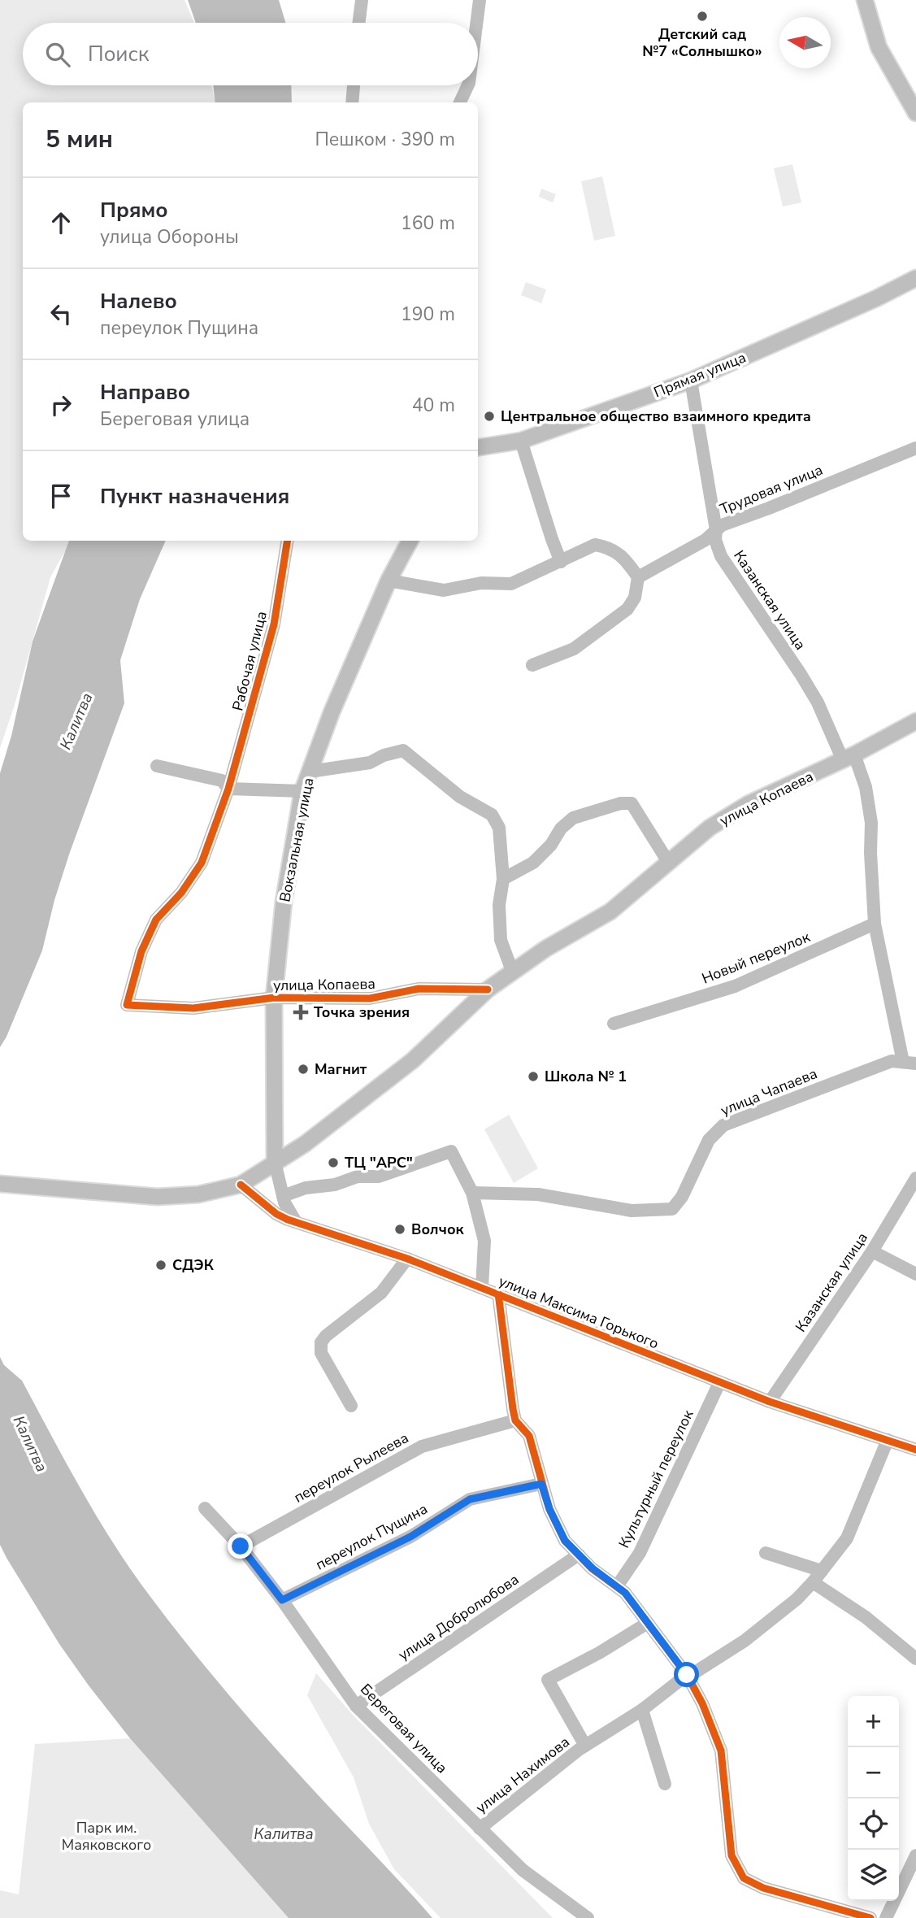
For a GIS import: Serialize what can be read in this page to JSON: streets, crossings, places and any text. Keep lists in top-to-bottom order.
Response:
{
  "streets": {
    "main road": ["Прямая улица", "улица Копаева", "Вокзальная улица"],
    "street": [
      "Трудовая улица",
      "Казанская улица",
      "Рабочая улица",
      "Новый переулок",
      "улица Чапаева",
      "улица Максима Горького",
      "переулок Рылеева",
      "Культурный переулок",
      "переулок Пущина",
      "улица Добролюбова",
      "Береговая улица",
      "улица Нахимова"
    ]
  },
  "crossings": [
    ["Прямая улица", "Казанская улица"],
    ["Трудовая улица", "Казанская улица"],
    ["Казанская улица", "улица Копаева"],
    ["Казанская улица", "Новый переулок"],
    ["Казанская улица", "улица Чапаева"],
    ["Казанская улица", "улица Максима Горького"],
    ["Рабочая улица", "улица Копаева"],
    ["улица Копаева", "Вокзальная улица"],
    ["улица Копаева", "улица Максима Горького"],
    ["улица Максима Горького", "Культурный переулок"],
    ["улица Максима Горького", "улица Нахимова"],
    ["переулок Рылеева", "Береговая улица"],
    ["переулок Пущина", "Береговая улица"],
    ["улица Добролюбова", "Береговая улица"],
    ["Береговая улица", "улица Нахимова"]
  ],
  "water": ["Калитва"],
  "parks": ["Парк им. Маяковского"],
  "places": {
    "other": [
      "Детский сад №7 «Солнышко»",
      "Центральное общество взаимного кредита",
      "Магнит",
      "Школа № 1",
      "ТЦ \"АРС\"",
      "Волчок",
      "СДЭК"
    ],
    "health": ["Точка зрения"]
  },
  "north": "left",
  "page": {
    "search": "Поиск",
    "heading": ["5 мин", "Пешком · 390 m"],
    "list": [
      ["Прямо", "улица Обороны", "160 m"],
      ["Налево", "переулок Пущина", "190 m"],
      ["Направо", "Береговая улица", "40 m"],
      "Пункт назначения"
    ],
    "map_buttons": ["+", "−"]
  }
}
